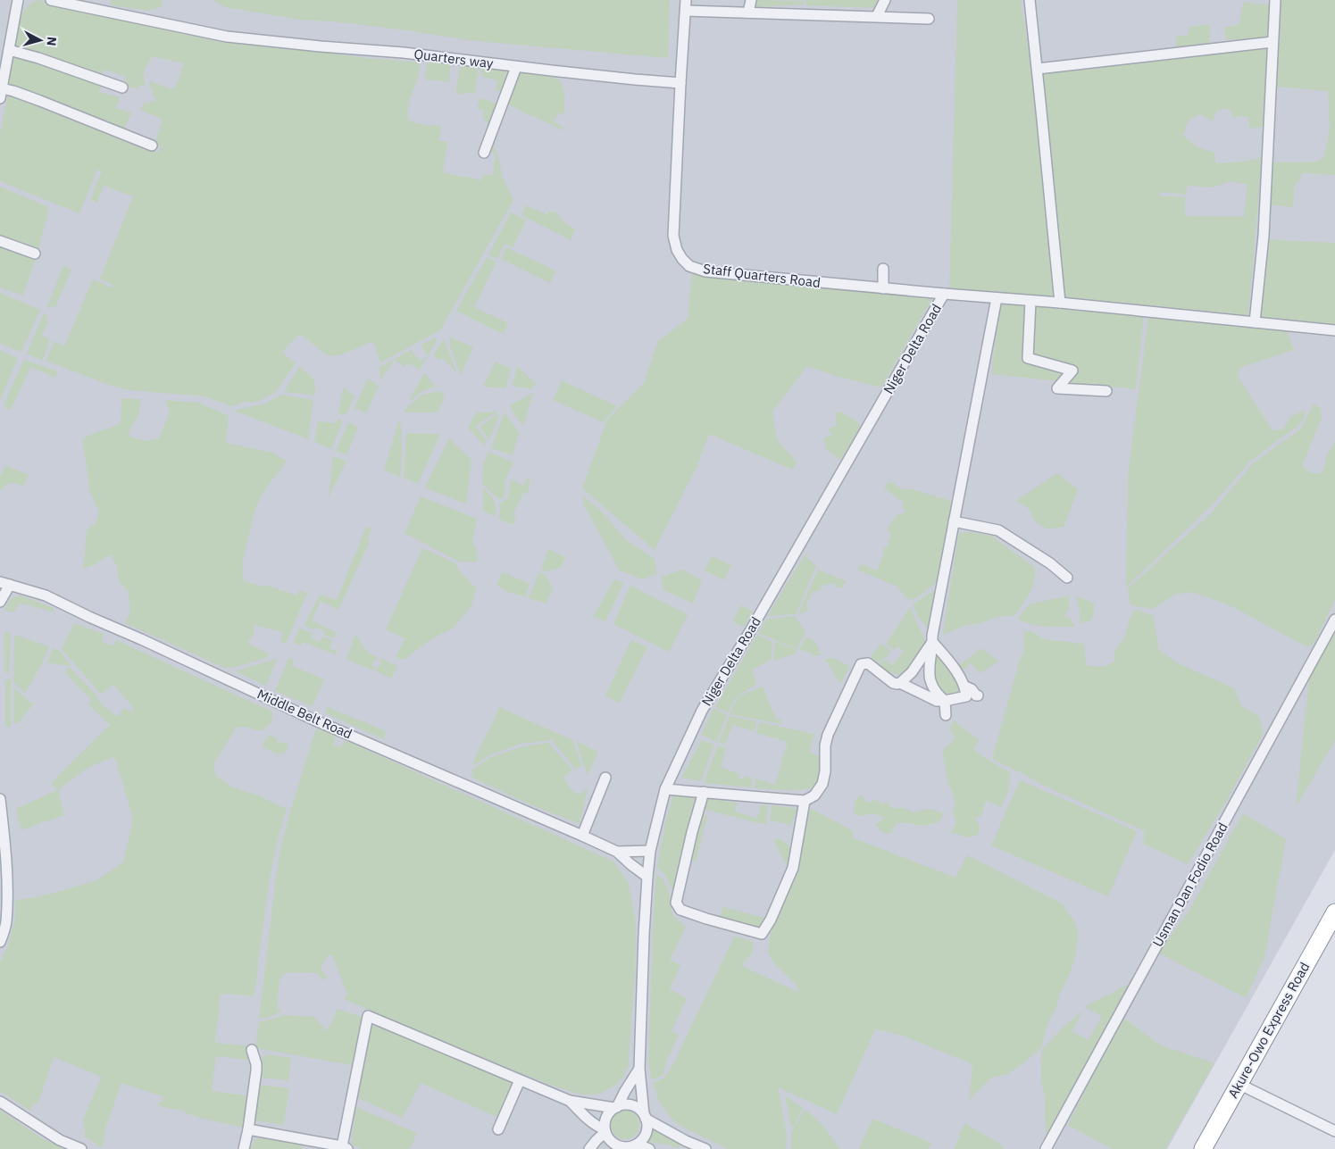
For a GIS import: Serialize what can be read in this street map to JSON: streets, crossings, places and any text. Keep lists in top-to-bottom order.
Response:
{
  "streets": {
    "highway": ["Akure-Owo Express Road"],
    "street": [
      "Quarters way",
      "Staff Quarters Road",
      "Niger Delta Road",
      "Middle Belt Road",
      "Usman Dan Fodio Road"
    ]
  },
  "crossings": [
    ["Quarters way", "Staff Quarters Road"],
    ["Staff Quarters Road", "Niger Delta Road"],
    ["Niger Delta Road", "Middle Belt Road"]
  ],
  "north": "right"
}
